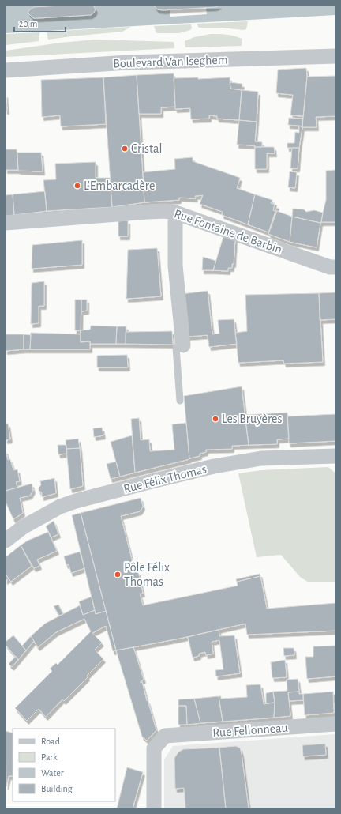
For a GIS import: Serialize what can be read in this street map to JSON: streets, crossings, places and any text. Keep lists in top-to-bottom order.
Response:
{
  "streets": {
    "street": [
      "Boulevard Van Iseghem",
      "Rue Fontaine de Barbin",
      "Rue Félix Thomas",
      "Rue Fellonneau"
    ]
  },
  "places": [
    "Cristal",
    "L'Embarcadère",
    "Les Bruyères",
    "Pôle Félix Thomas"
  ],
  "legend": [
    "Road",
    "Park",
    "Water",
    "Building"
  ],
  "scale_bar": "20 m"
}
